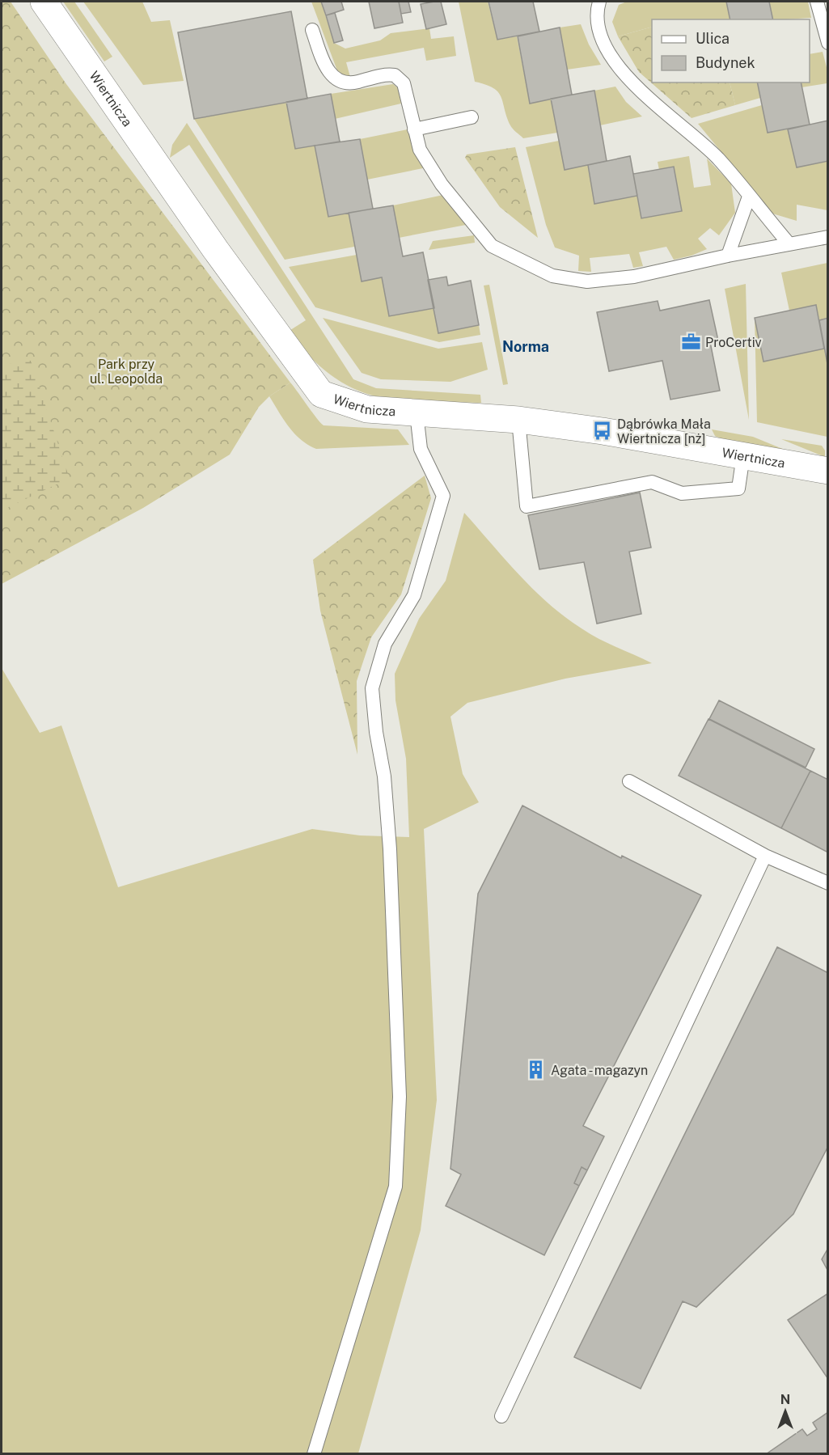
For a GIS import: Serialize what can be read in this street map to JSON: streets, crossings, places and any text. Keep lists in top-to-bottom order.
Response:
{
  "streets": {
    "street": ["Wiertnicza"]
  },
  "districts": ["Norma"],
  "parks": ["Park przy ul. Leopolda"],
  "places": {
    "office": ["ProCertiv"],
    "bus stop": ["Dąbrówka Mała Wiertnicza [nż]"],
    "building": ["Agata - magazyn"]
  },
  "legend": ["Ulica", "Budynek"],
  "north": "top"
}
